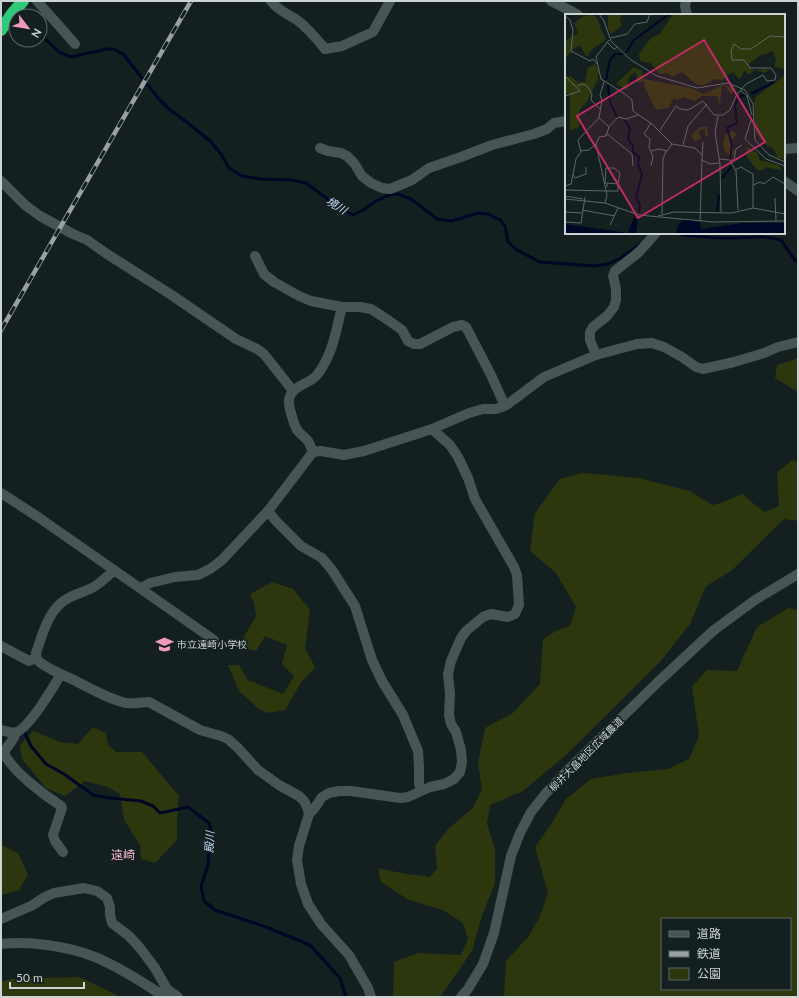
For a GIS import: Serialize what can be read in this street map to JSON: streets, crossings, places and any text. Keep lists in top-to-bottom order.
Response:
{
  "streets": {
    "street": ["柳井大畠地区広域農道"]
  },
  "districts": ["遠崎"],
  "water": ["境川", "殿川"],
  "places": {
    "school or university": ["市立遠崎小学校"]
  },
  "legend": ["道路", "鉄道", "公園"],
  "scale_bar": "50 m",
  "north": "bottom right"
}
